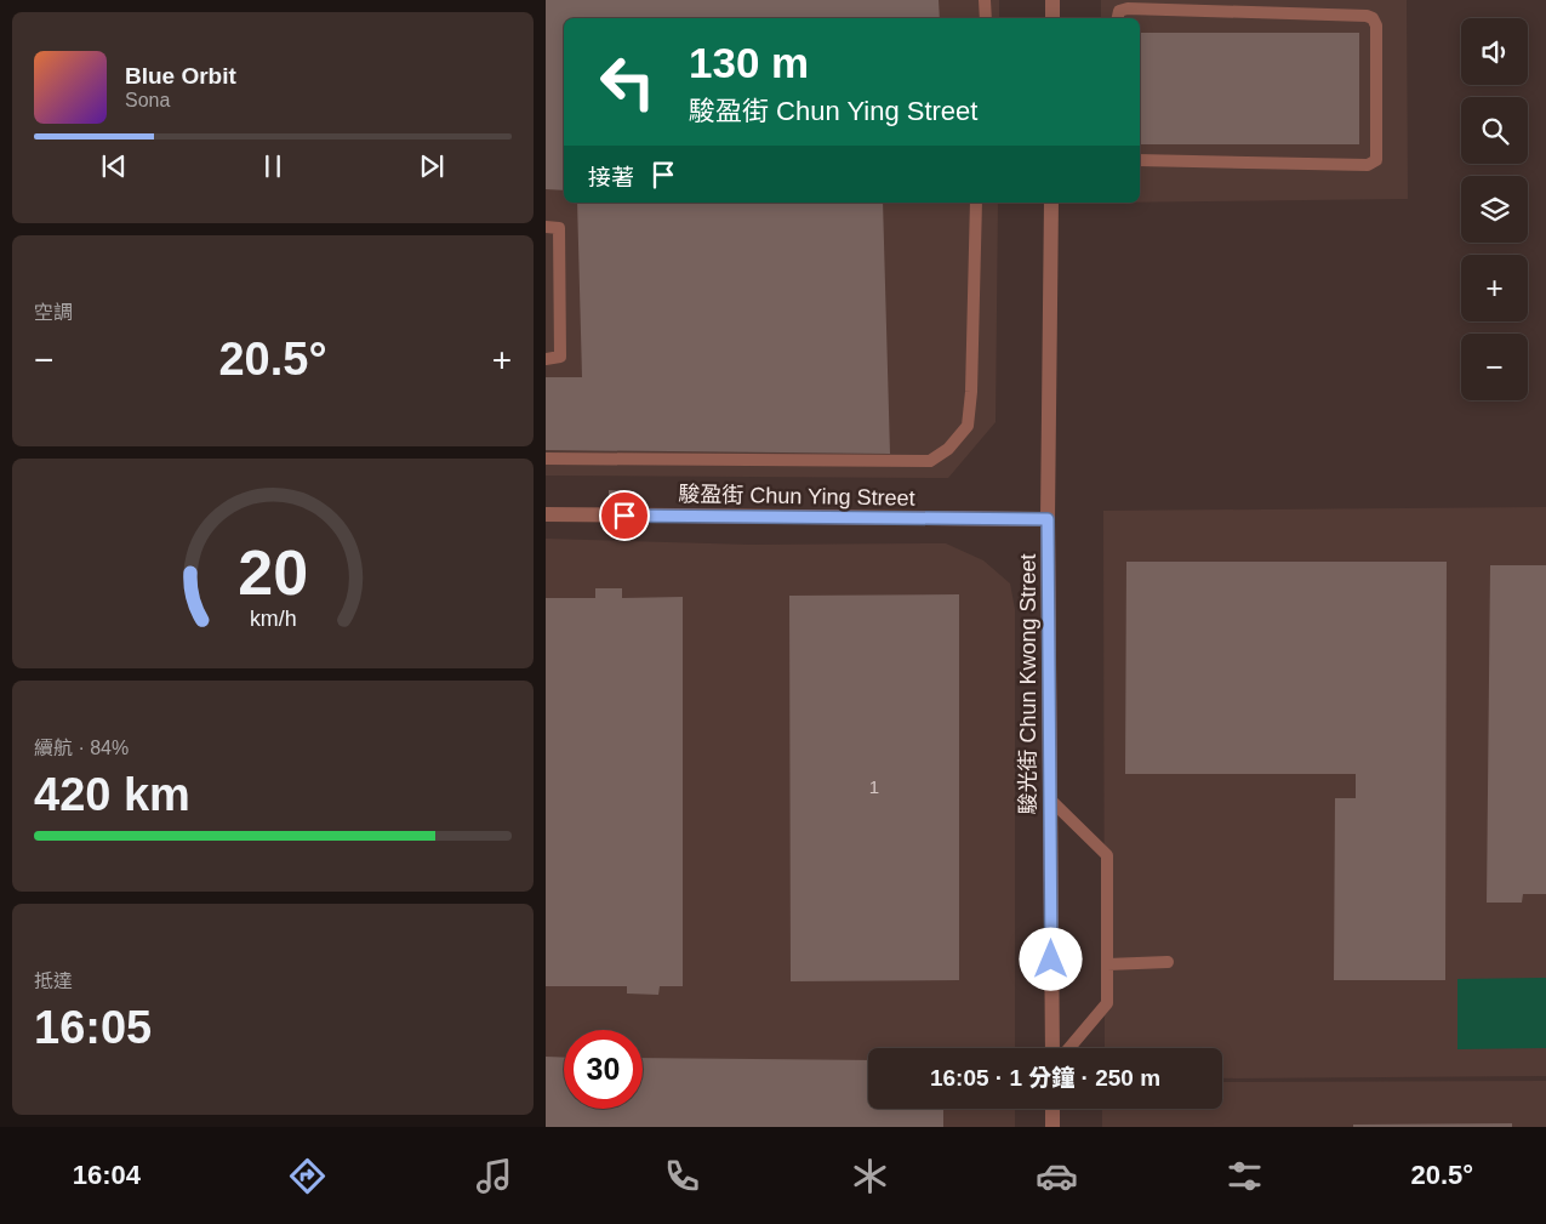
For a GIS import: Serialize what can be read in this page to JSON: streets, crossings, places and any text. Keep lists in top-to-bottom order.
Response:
{
  "streets": {
    "street": ["駿盈街 Chun Ying Street", "駿光街 Chun Kwong Street"]
  },
  "crossings": [
    ["駿盈街 Chun Ying Street", "駿光街 Chun Kwong Street"]
  ],
  "house_numbers": ["1"],
  "page": {
    "map_buttons": ["+", "−"],
    "turn": ["130 m", "駿盈街 Chun Ying Street"],
    "song": ["Blue Orbit", "Sona"],
    "then": "接著",
    "tile": [
      "空調",
      ["續航 · 84%", "420 km"],
      ["抵達", "16:05"]
    ],
    "heat": ["−", "20.5°", "+"],
    "limit": "30",
    "trip": "16:05 · 1 分鐘 · 250 m",
    "tabs": ["16:04", "20.5°"],
    "gauge": ["20", "km/h"]
  }
}
